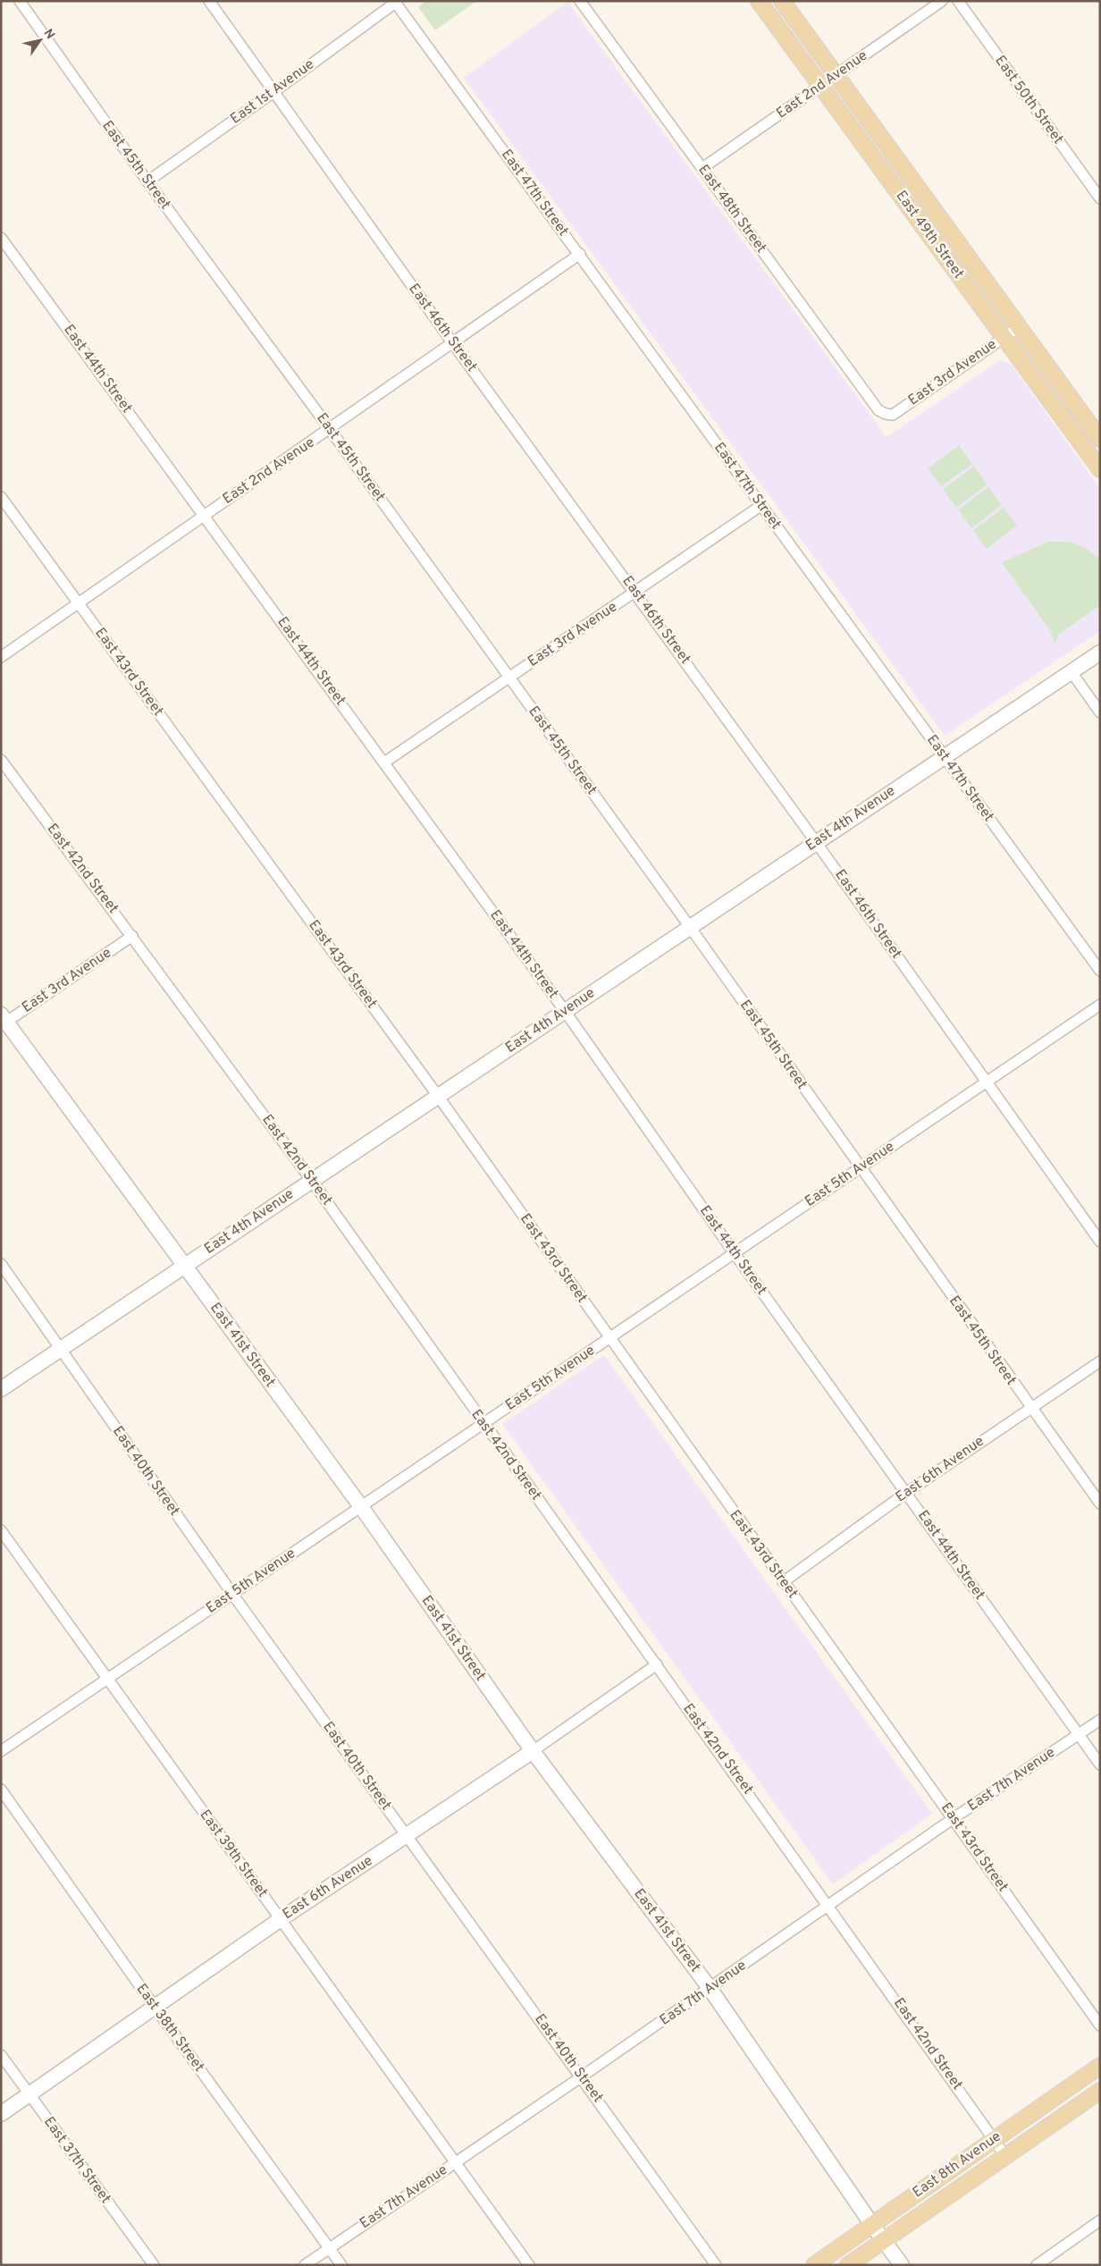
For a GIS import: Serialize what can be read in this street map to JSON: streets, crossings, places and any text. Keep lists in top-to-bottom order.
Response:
{
  "streets": {
    "main road": ["East 49th Street", "East 8th Avenue"],
    "street": [
      "East 2nd Avenue",
      "East 1st Avenue",
      "East 50th Street",
      "East 45th Street",
      "East 47th Street",
      "East 48th Street",
      "East 46th Street",
      "East 44th Street",
      "East 3rd Avenue",
      "East 43rd Street",
      "East 4th Avenue",
      "East 42nd Street",
      "East 5th Avenue",
      "East 41st Street",
      "East 6th Avenue",
      "East 40th Street",
      "East 7th Avenue",
      "East 39th Street",
      "East 38th Street",
      "East 37th Street"
    ]
  },
  "crossings": [
    ["East 2nd Avenue", "East 45th Street"],
    ["East 2nd Avenue", "East 47th Street"],
    ["East 2nd Avenue", "East 48th Street"],
    ["East 2nd Avenue", "East 49th Street"],
    ["East 2nd Avenue", "East 46th Street"],
    ["East 2nd Avenue", "East 44th Street"],
    ["East 2nd Avenue", "East 43rd Street"],
    ["East 1st Avenue", "East 45th Street"],
    ["East 1st Avenue", "East 47th Street"],
    ["East 1st Avenue", "East 46th Street"],
    ["East 45th Street", "East 3rd Avenue"],
    ["East 45th Street", "East 4th Avenue"],
    ["East 45th Street", "East 5th Avenue"],
    ["East 45th Street", "East 6th Avenue"],
    ["East 47th Street", "East 3rd Avenue"],
    ["East 47th Street", "East 4th Avenue"],
    ["East 48th Street", "East 3rd Avenue"],
    ["East 49th Street", "East 3rd Avenue"],
    ["East 46th Street", "East 3rd Avenue"],
    ["East 46th Street", "East 4th Avenue"],
    ["East 46th Street", "East 5th Avenue"],
    ["East 44th Street", "East 3rd Avenue"],
    ["East 44th Street", "East 4th Avenue"],
    ["East 44th Street", "East 5th Avenue"],
    ["East 44th Street", "East 6th Avenue"],
    ["East 44th Street", "East 7th Avenue"],
    ["East 3rd Avenue", "East 42nd Street"],
    ["East 3rd Avenue", "East 41st Street"],
    ["East 43rd Street", "East 4th Avenue"],
    ["East 43rd Street", "East 5th Avenue"],
    ["East 43rd Street", "East 6th Avenue"],
    ["East 43rd Street", "East 7th Avenue"],
    ["East 4th Avenue", "East 42nd Street"],
    ["East 4th Avenue", "East 41st Street"],
    ["East 4th Avenue", "East 40th Street"],
    ["East 42nd Street", "East 5th Avenue"],
    ["East 42nd Street", "East 6th Avenue"],
    ["East 42nd Street", "East 7th Avenue"],
    ["East 42nd Street", "East 8th Avenue"],
    ["East 5th Avenue", "East 41st Street"],
    ["East 5th Avenue", "East 40th Street"],
    ["East 5th Avenue", "East 39th Street"],
    ["East 41st Street", "East 6th Avenue"],
    ["East 41st Street", "East 7th Avenue"],
    ["East 41st Street", "East 8th Avenue"],
    ["East 6th Avenue", "East 40th Street"],
    ["East 6th Avenue", "East 39th Street"],
    ["East 6th Avenue", "East 38th Street"],
    ["East 6th Avenue", "East 37th Street"],
    ["East 40th Street", "East 7th Avenue"],
    ["East 7th Avenue", "East 39th Street"],
    ["East 7th Avenue", "East 38th Street"]
  ],
  "north": "top right"
}
